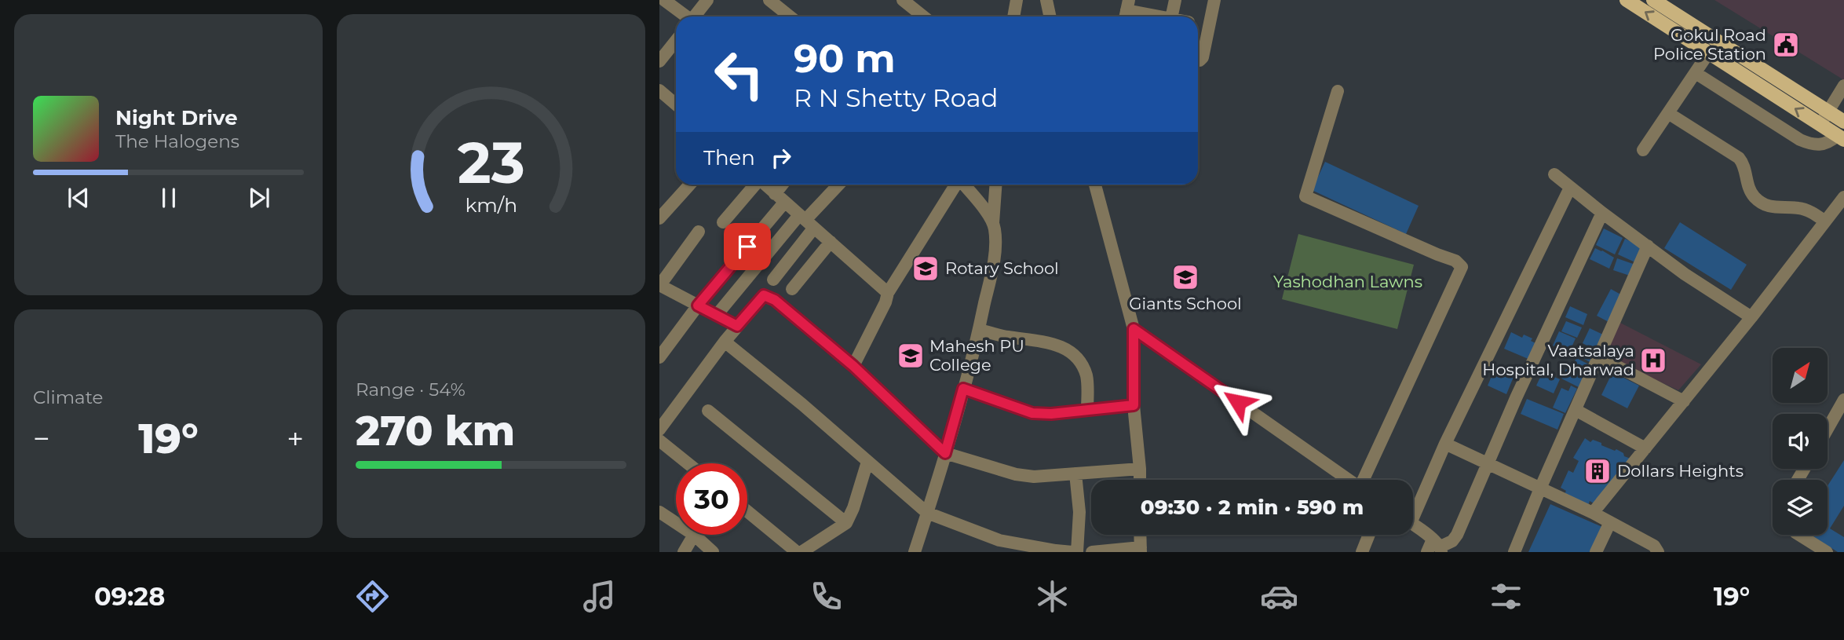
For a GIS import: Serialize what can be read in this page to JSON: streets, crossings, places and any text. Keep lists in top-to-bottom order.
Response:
{
  "parks": ["Yashodhan Lawns"],
  "places": {
    "public building": ["Gokul Road Police Station"],
    "school or university": ["Rotary School", "Giants School", "Mahesh PU College"],
    "hospital": ["Vaatsalaya Hospital, Dharwad"],
    "building": ["Dollars Heights"]
  },
  "north": "top right",
  "page": {
    "turn": ["90 m", "R N Shetty Road"],
    "song": ["Night Drive", "The Halogens"],
    "then": "Then",
    "tile": [
      "Climate",
      ["Range · 54%", "270 km"]
    ],
    "heat": ["−", "19°", "+"],
    "limit": "30",
    "trip": "09:30 · 2 min · 590 m",
    "tabs": ["09:28", "19°"],
    "gauge": ["23", "km/h"]
  }
}
